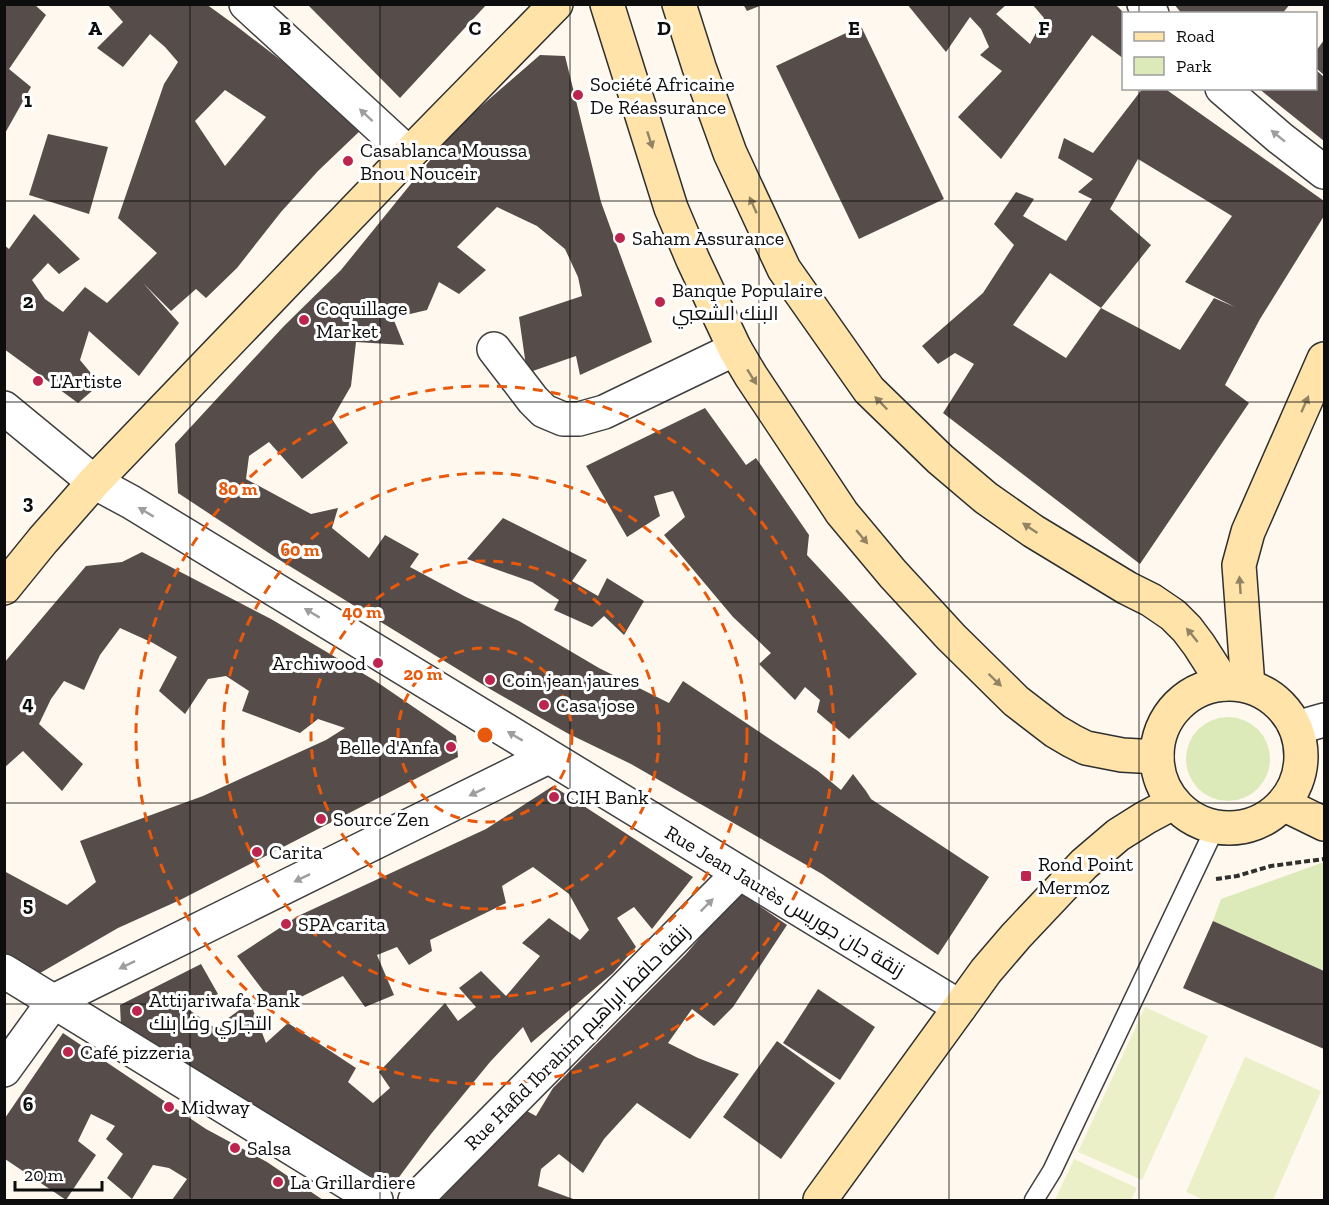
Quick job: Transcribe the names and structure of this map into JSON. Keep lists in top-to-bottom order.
{
  "streets": {
    "street": ["Rue Jean Jaurès زنقة جان جوريس", "Rue Hafid Ibrahim زنقة حافظ ابراهيم"]
  },
  "crossings": [
    ["Rue Jean Jaurès زنقة جان جوريس", "Rue Hafid Ibrahim زنقة حافظ ابراهيم"]
  ],
  "one_way": ["Rue Jean Jaurès زنقة جان جوريس"],
  "places": {
    "other": [
      "Société Africaine De Réassurance",
      "Casablanca Moussa Bnou Nouceir",
      "Saham Assurance",
      "Banque Populaire البنك الشعبي",
      "Coquillage Market",
      "L'Artiste",
      "Archiwood",
      "Coin jean jaures",
      "Casa jose",
      "Belle d'Anfa",
      "CIH Bank",
      "Source Zen",
      "Carita",
      "SPA carita",
      "Attijariwafa Bank التجاري وفا بنك",
      "Café pizzeria",
      "Midway",
      "Salsa",
      "La Grillardiere"
    ],
    "transit": ["Rond Point Mermoz"]
  },
  "legend": ["Road", "Park"],
  "scale_bar": "20 m",
  "grid": {
    "columns": [
      "A",
      "B",
      "C",
      "D",
      "E",
      "F"
    ],
    "rows": [
      "1",
      "2",
      "3",
      "4",
      "5",
      "6"
    ]
  },
  "rings": [
    "80 m",
    "60 m",
    "40 m",
    "20 m"
  ]
}
